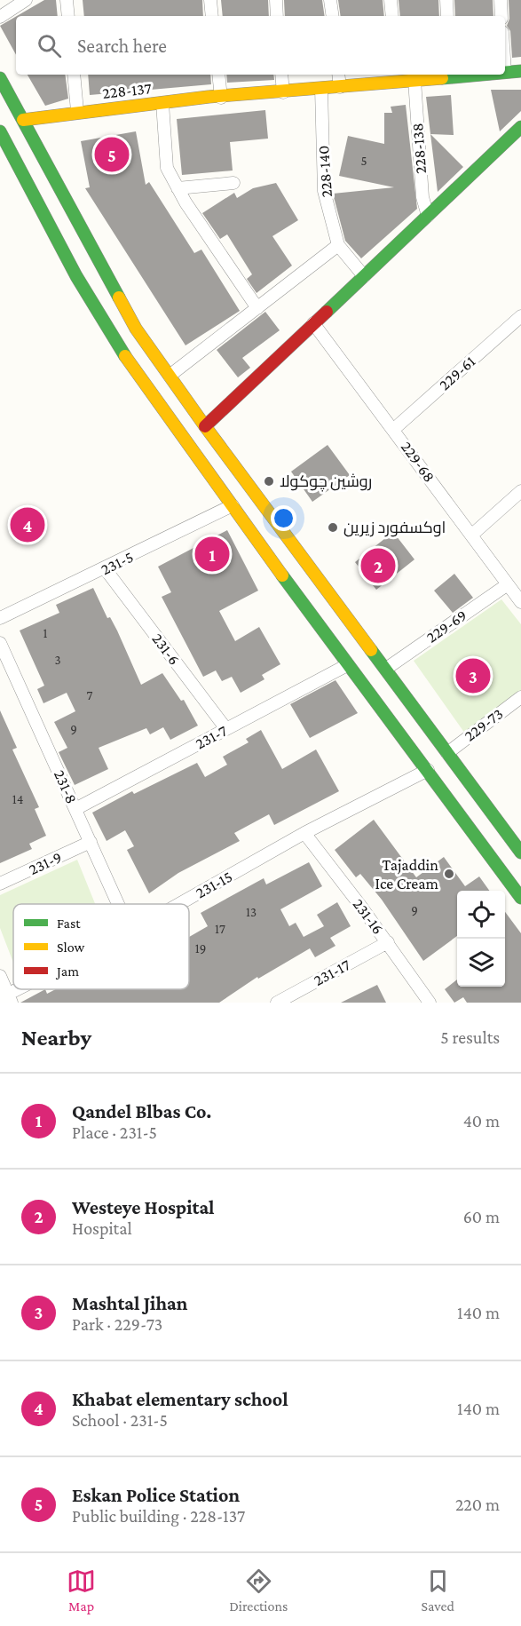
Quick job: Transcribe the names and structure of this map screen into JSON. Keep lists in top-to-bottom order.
{
  "streets": {
    "main road": ["228-137"],
    "street": [
      "228-138",
      "228-140",
      "229-61",
      "229-68",
      "231-5",
      "229-69",
      "231-6",
      "229-73",
      "231-7",
      "231-8",
      "231-9",
      "231-15",
      "231-16",
      "231-17"
    ]
  },
  "crossings": [
    ["228-137", "228-138"],
    ["228-137", "228-140"],
    ["229-61", "229-68"],
    ["229-68", "229-69"],
    ["231-5", "231-6"],
    ["231-6", "231-7"],
    ["231-7", "231-8"],
    ["231-8", "231-9"],
    ["231-15", "231-16"],
    ["231-16", "231-17"]
  ],
  "places": ["روشين چوكولا", "اوكسفورد زيرين", "Tajaddin Ice Cream"],
  "house_numbers": [
    "5",
    "1",
    "3",
    "7",
    "9",
    "14",
    "9",
    "13",
    "17",
    "19"
  ],
  "legend": ["Fast", "Slow", "Jam"],
  "page": {
    "search": "Search here",
    "pins": [
      "5",
      "4",
      "1",
      "2",
      "3"
    ],
    "heading": ["Nearby", "5 results"],
    "list": [
      {
        "mark": "1",
        "name": "Qandel Blbas Co.",
        "note": "Place · 231-5",
        "value": "40 m"
      },
      {
        "mark": "2",
        "name": "Westeye Hospital",
        "note": "Hospital",
        "value": "60 m"
      },
      {
        "mark": "3",
        "name": "Mashtal Jihan",
        "note": "Park · 229-73",
        "value": "140 m"
      },
      {
        "mark": "4",
        "name": "Khabat elementary school",
        "note": "School · 231-5",
        "value": "140 m"
      },
      {
        "mark": "5",
        "name": "Eskan Police Station",
        "note": "Public building · 228-137",
        "value": "220 m"
      }
    ],
    "nav": ["Map", "Directions", "Saved"]
  }
}
